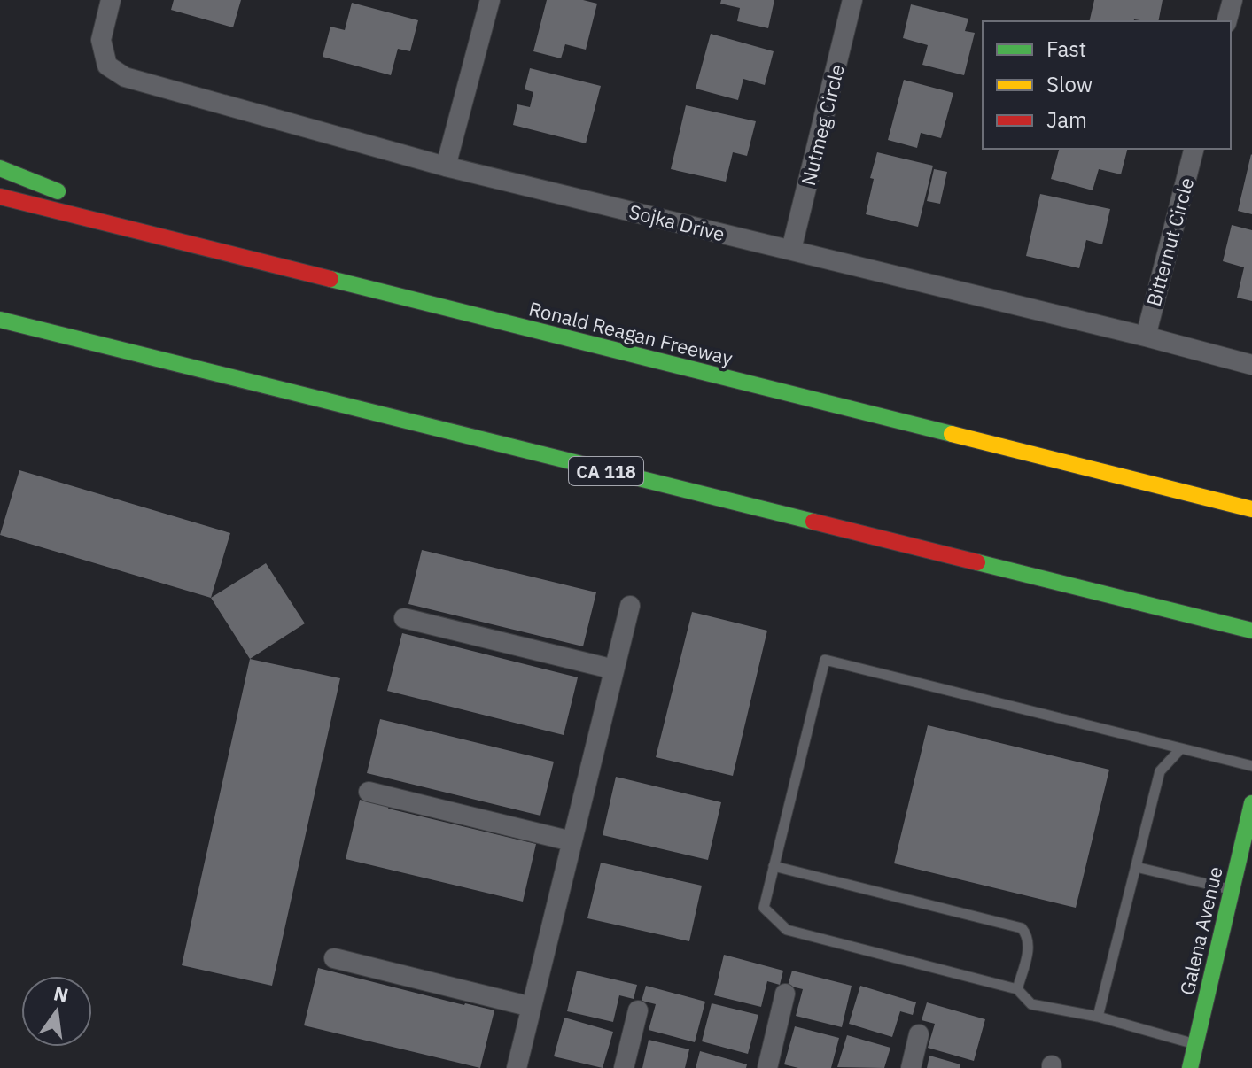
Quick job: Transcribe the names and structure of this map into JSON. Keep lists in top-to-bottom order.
{
  "streets": {
    "main road": ["Ronald Reagan Freeway", "CA 118", "Galena Avenue"],
    "street": ["Nutmeg Circle", "Sojka Drive", "Bitternut Circle"]
  },
  "crossings": [
    ["Nutmeg Circle", "Sojka Drive"],
    ["Sojka Drive", "Bitternut Circle"]
  ],
  "legend": ["Fast", "Slow", "Jam"],
  "north": "top"
}
